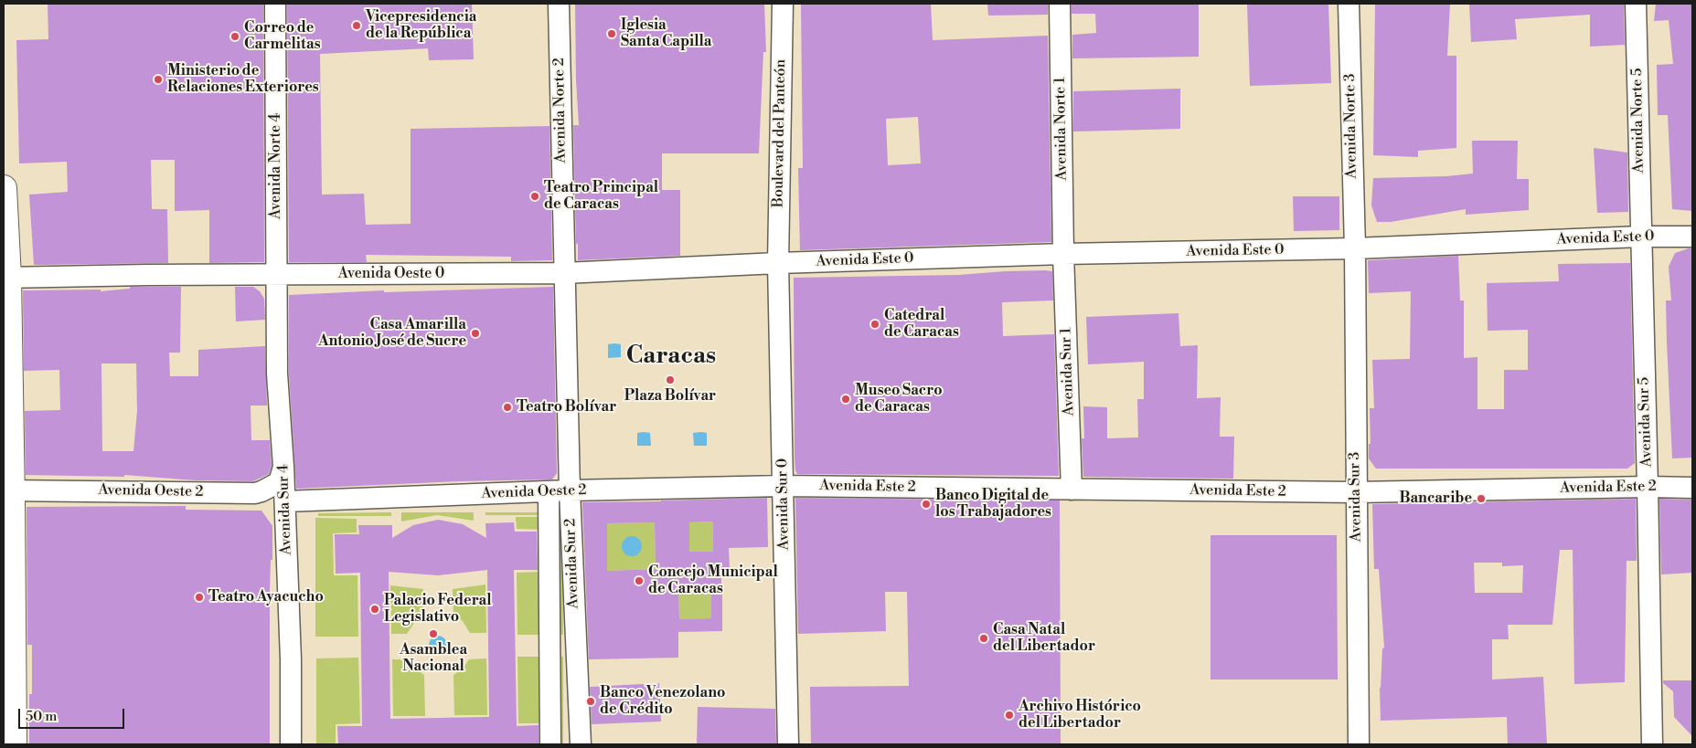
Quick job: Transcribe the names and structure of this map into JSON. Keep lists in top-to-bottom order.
{
  "streets": {
    "street": [
      "Avenida Norte 2",
      "Avenida Norte 5",
      "Avenida Norte 3",
      "Avenida Norte 1",
      "Boulevard del Panteón",
      "Avenida Norte 4",
      "Avenida Este 0",
      "Avenida Oeste 0",
      "Avenida Sur 1",
      "Avenida Sur 5",
      "Avenida Este 2",
      "Avenida Oeste 2",
      "Avenida Sur 3",
      "Avenida Sur 0",
      "Avenida Sur 4",
      "Avenida Sur 2"
    ]
  },
  "crossings": [
    ["Avenida Norte 2", "Avenida Oeste 0"],
    ["Avenida Norte 2", "Avenida Sur 2"],
    ["Avenida Norte 5", "Avenida Este 0"],
    ["Avenida Norte 5", "Avenida Sur 5"],
    ["Avenida Norte 3", "Avenida Este 0"],
    ["Avenida Norte 3", "Avenida Sur 3"],
    ["Avenida Norte 1", "Avenida Este 0"],
    ["Avenida Norte 1", "Avenida Sur 1"],
    ["Boulevard del Panteón", "Avenida Este 0"],
    ["Boulevard del Panteón", "Avenida Oeste 0"],
    ["Boulevard del Panteón", "Avenida Sur 0"],
    ["Avenida Norte 4", "Avenida Oeste 0"],
    ["Avenida Norte 4", "Avenida Sur 4"],
    ["Avenida Este 0", "Avenida Oeste 0"],
    ["Avenida Este 0", "Avenida Sur 1"],
    ["Avenida Este 0", "Avenida Sur 5"],
    ["Avenida Este 0", "Avenida Sur 3"],
    ["Avenida Este 0", "Avenida Sur 0"],
    ["Avenida Oeste 0", "Avenida Sur 0"],
    ["Avenida Oeste 0", "Avenida Sur 4"],
    ["Avenida Oeste 0", "Avenida Sur 2"],
    ["Avenida Sur 1", "Avenida Este 2"],
    ["Avenida Sur 5", "Avenida Este 2"],
    ["Avenida Este 2", "Avenida Oeste 2"],
    ["Avenida Este 2", "Avenida Sur 3"],
    ["Avenida Este 2", "Avenida Sur 0"],
    ["Avenida Oeste 2", "Avenida Sur 0"],
    ["Avenida Oeste 2", "Avenida Sur 4"],
    ["Avenida Oeste 2", "Avenida Sur 2"]
  ],
  "districts": ["Caracas"],
  "places": [
    "Vicepresidencia de la República",
    "Iglesia Santa Capilla",
    "Correo de Carmelitas",
    "Ministerio de Relaciones Exteriores",
    "Teatro Principal de Caracas",
    "Catedral de Caracas",
    "Casa Amarilla Antonio José de Sucre",
    "Plaza Bolívar",
    "Museo Sacro de Caracas",
    "Teatro Bolívar",
    "Bancaribe",
    "Banco Digital de los Trabajadores",
    "Concejo Municipal de Caracas",
    "Teatro Ayacucho",
    "Palacio Federal Legislativo",
    "Asamblea Nacional",
    "Casa Natal del Libertador",
    "Banco Venezolano de Crédito",
    "Archivo Histórico del Libertador"
  ],
  "scale_bar": "50 m"
}
